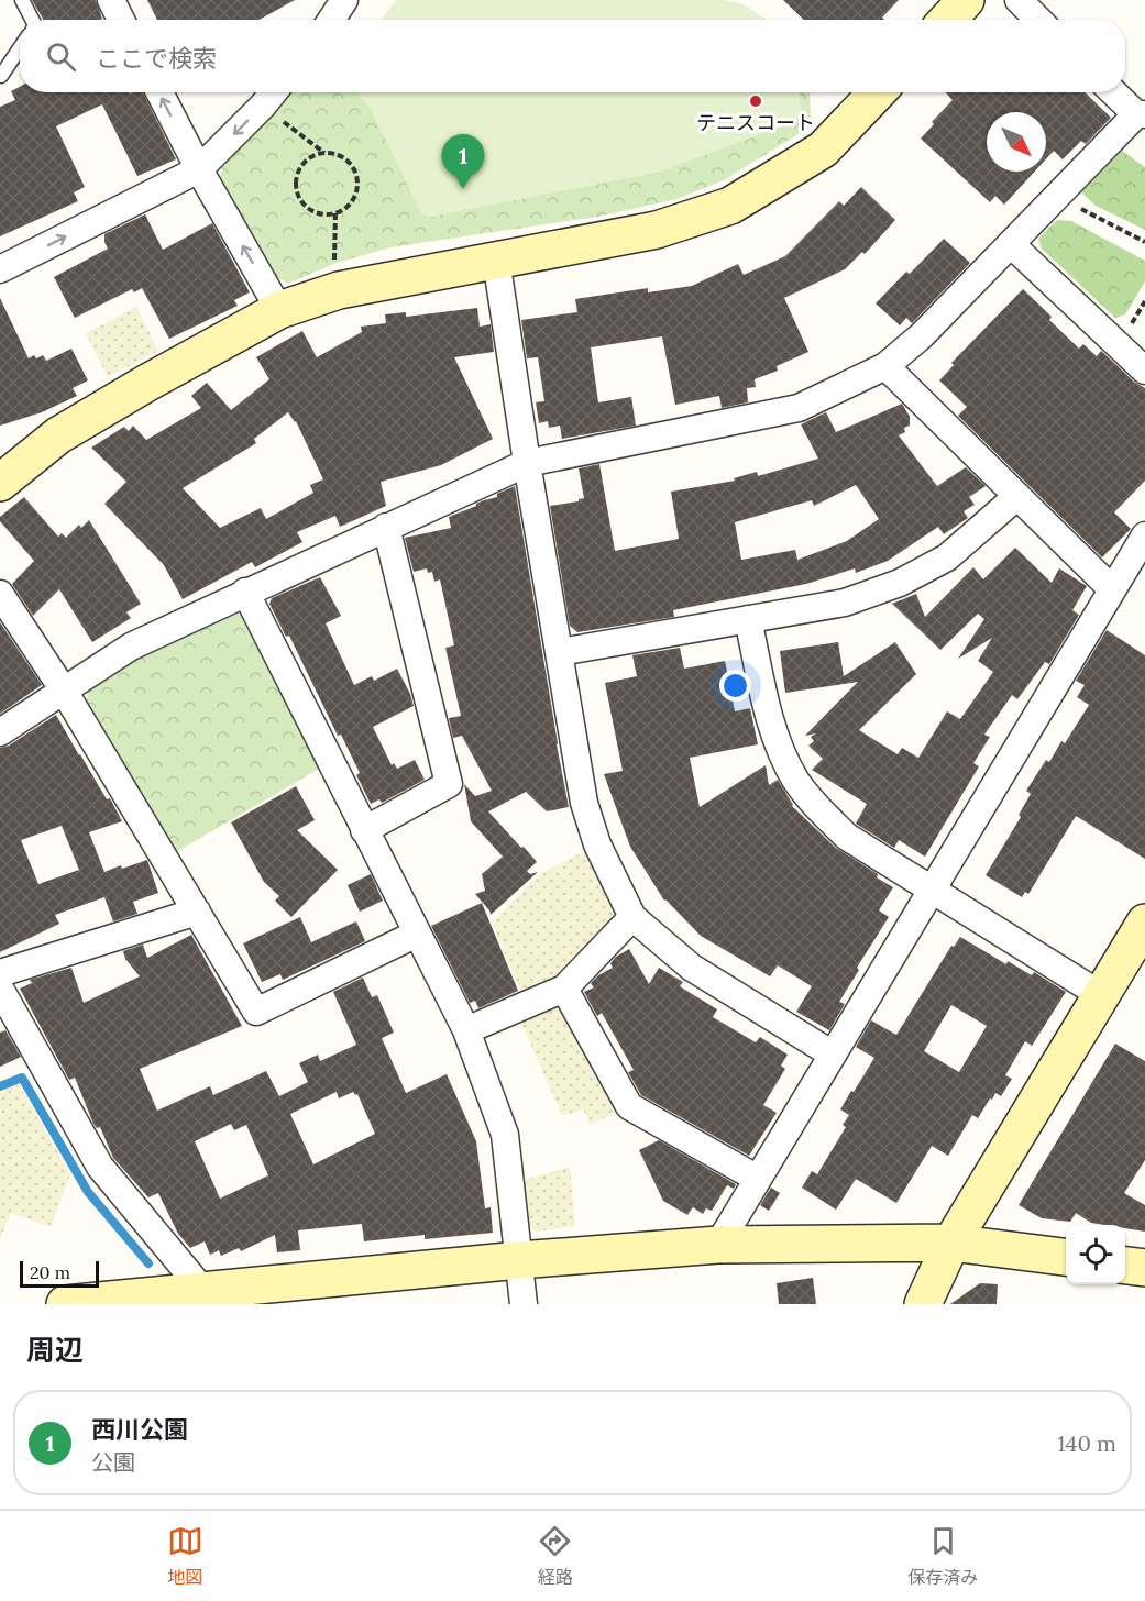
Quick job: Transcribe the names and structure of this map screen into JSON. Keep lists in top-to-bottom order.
{
  "places": ["テニスコート"],
  "scale_bar": "20 m",
  "north": "bottom right",
  "page": {
    "search": "ここで検索",
    "pins": "1",
    "scale": "20 m",
    "heading": "周辺",
    "list": [
      {
        "mark": "1",
        "name": "西川公園",
        "note": "公園",
        "value": "140 m"
      }
    ],
    "nav": ["地図", "経路", "保存済み"]
  }
}
